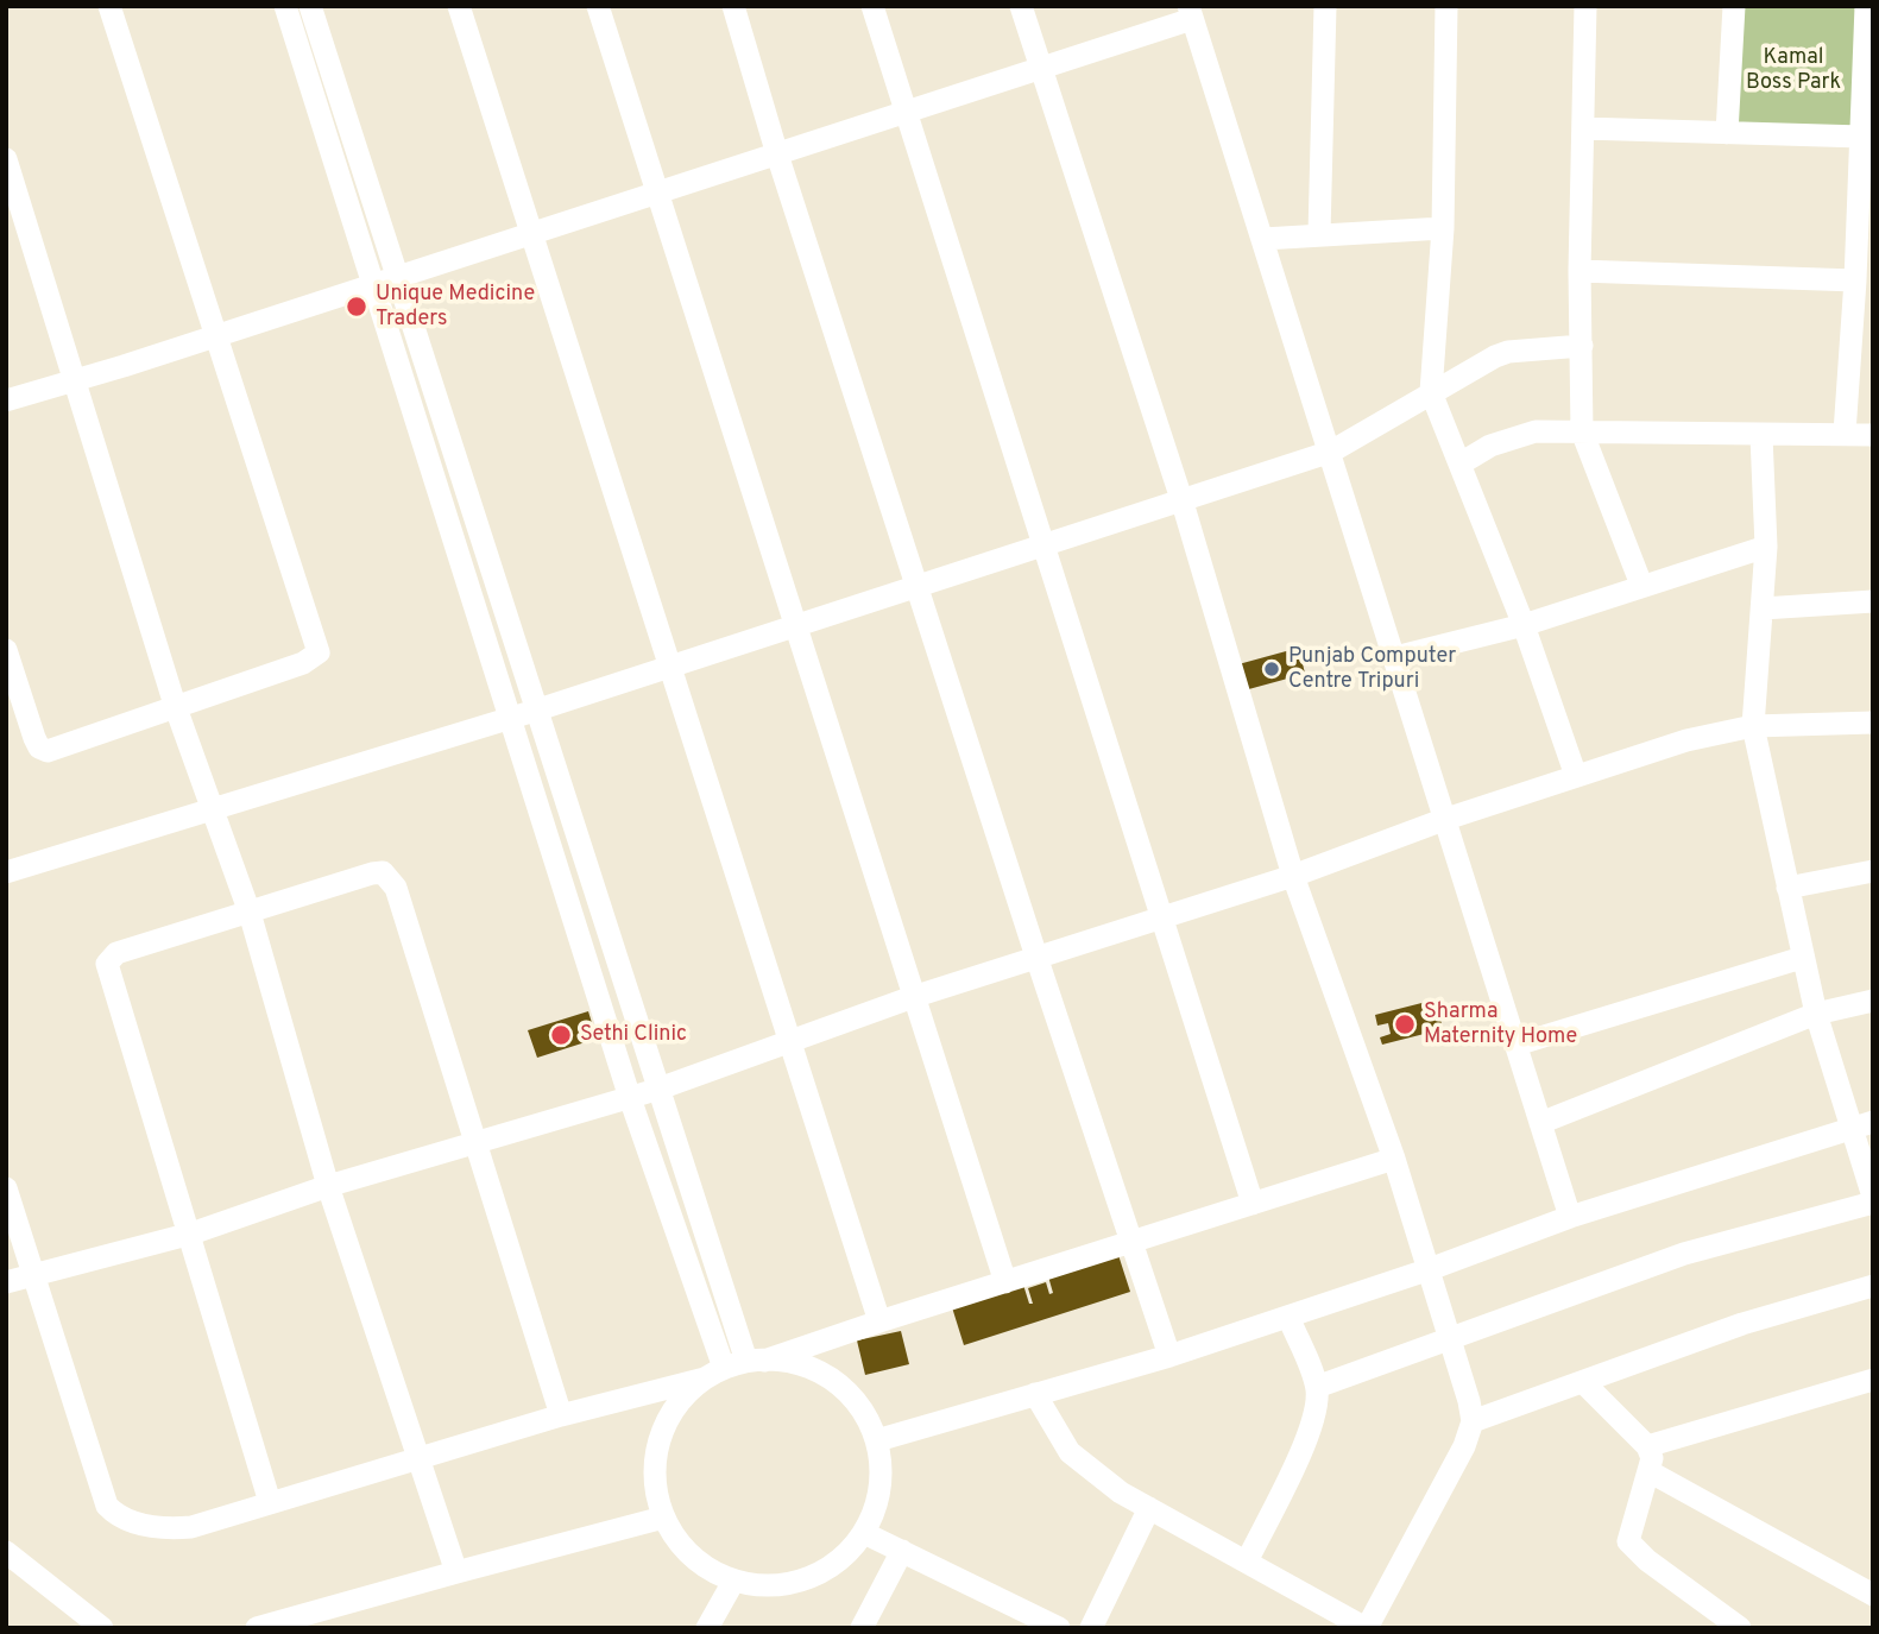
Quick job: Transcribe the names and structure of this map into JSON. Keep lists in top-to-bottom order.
{
  "parks": ["Kamal Boss Park"],
  "places": [
    "Unique Medicine Traders",
    "Punjab Computer Centre Tripuri",
    "Sharma Maternity Home",
    "Sethi Clinic"
  ]
}
